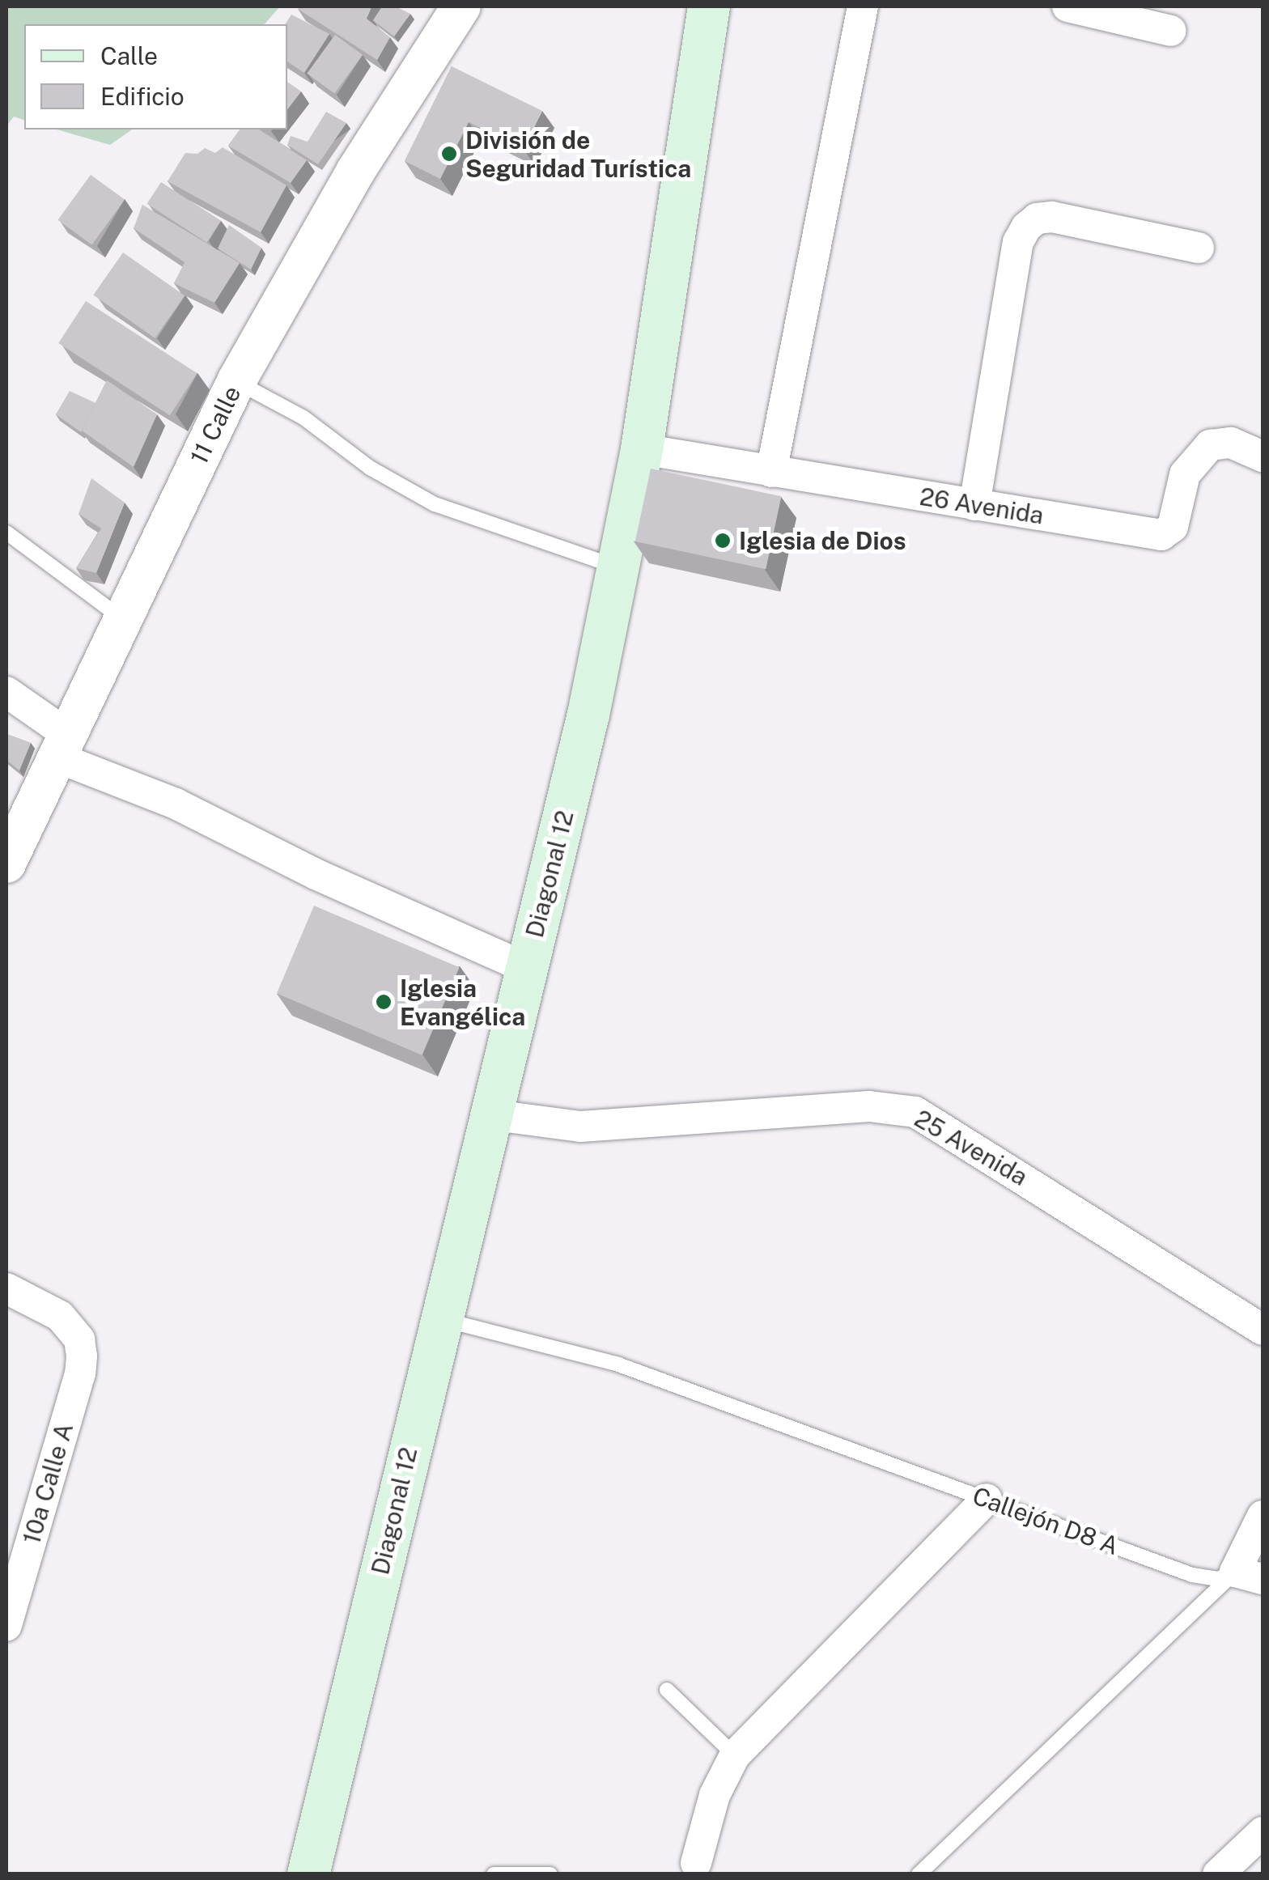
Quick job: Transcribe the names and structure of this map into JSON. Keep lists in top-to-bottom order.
{
  "streets": {
    "main road": ["Diagonal 12"],
    "street": [
      "11 Calle",
      "26 Avenida",
      "25 Avenida",
      "10a Calle A"
    ],
    "lane": ["Callejón D8 A"]
  },
  "crossings": [
    ["26 Avenida", "Diagonal 12"],
    ["Diagonal 12", "25 Avenida"],
    ["Diagonal 12", "Callejón D8 A"]
  ],
  "places": ["División de Seguridad Turística", "Iglesia de Dios", "Iglesia Evangélica"],
  "legend": ["Calle", "Edificio"]
}
